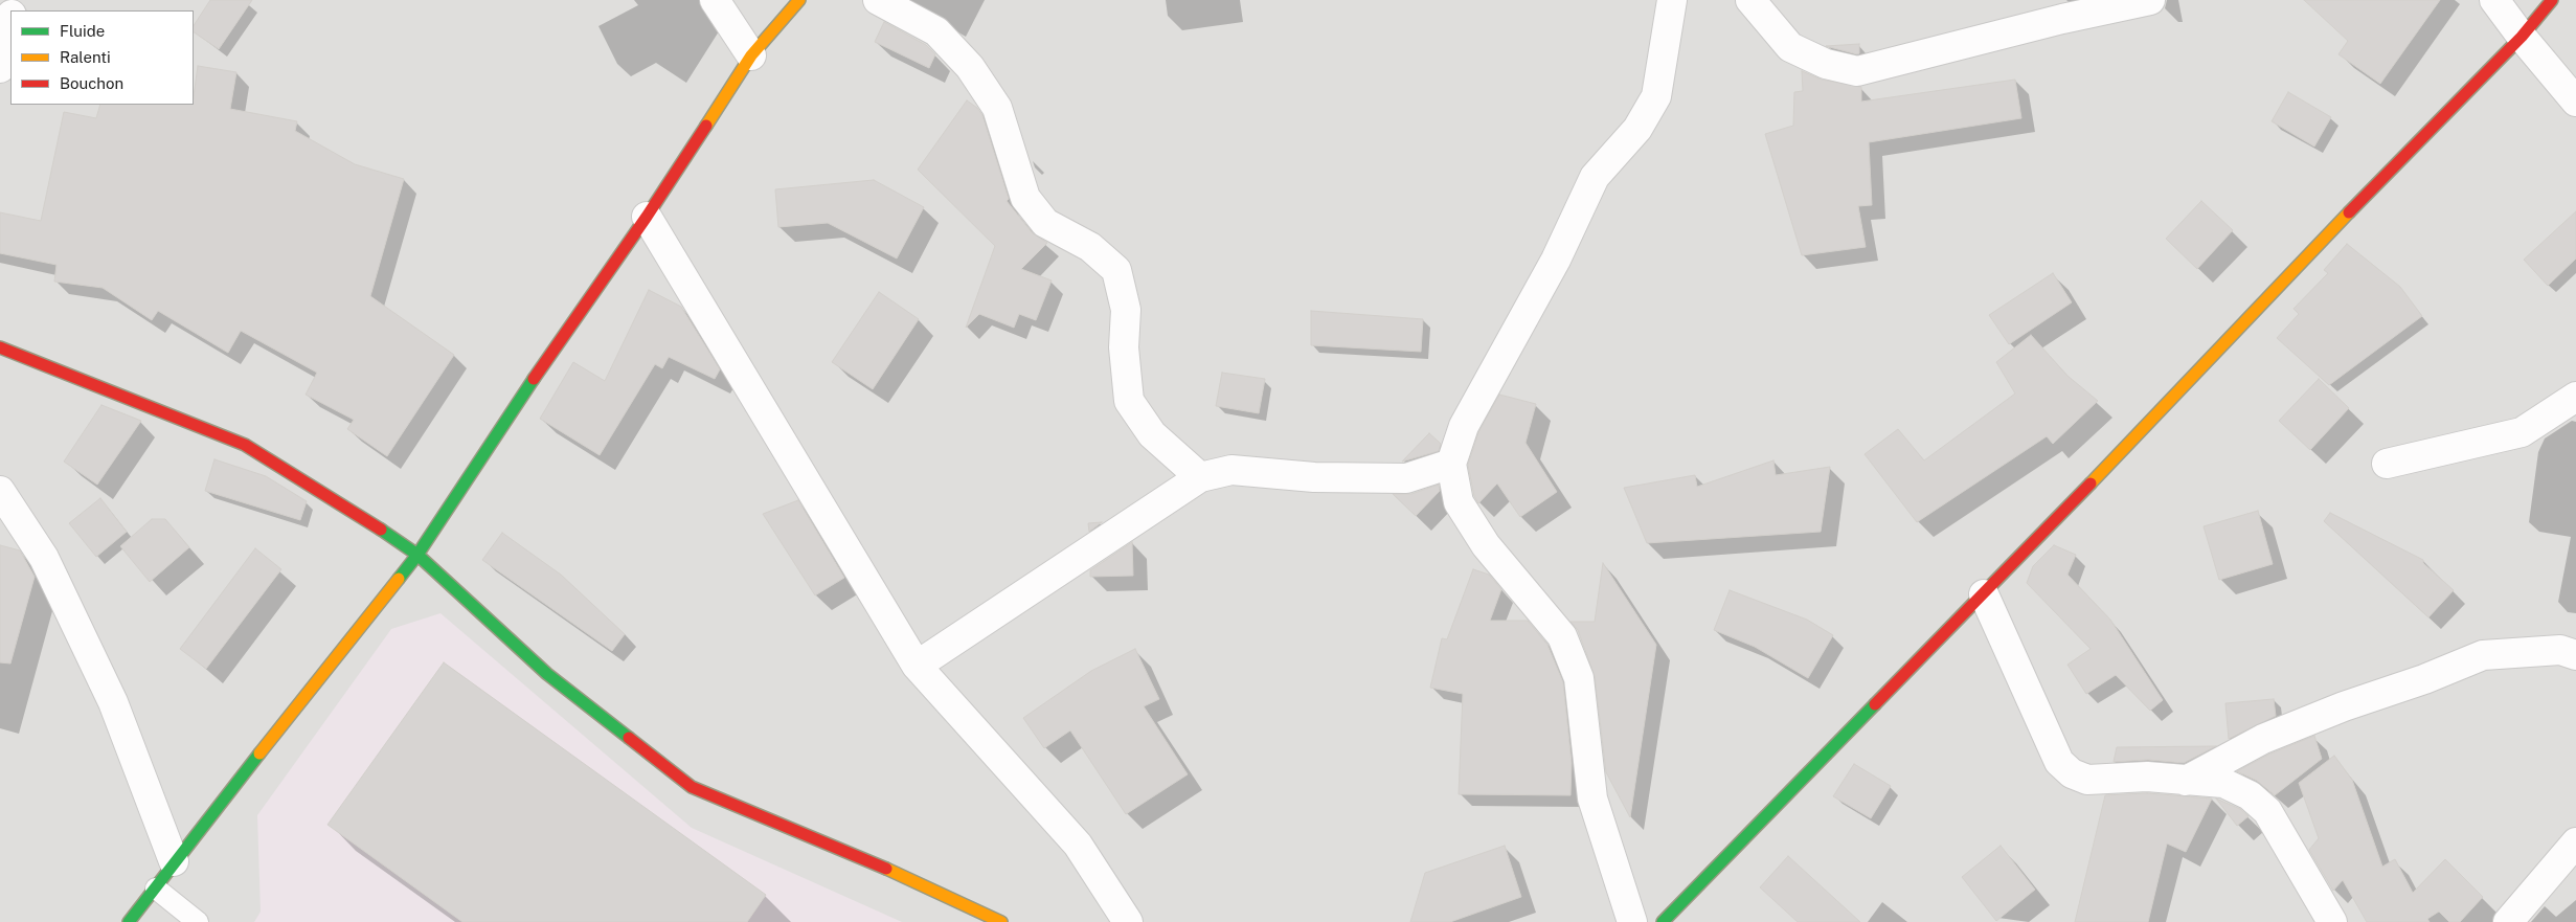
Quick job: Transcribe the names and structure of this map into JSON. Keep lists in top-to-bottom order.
{
  "legend": ["Fluide", "Ralenti", "Bouchon"]
}
